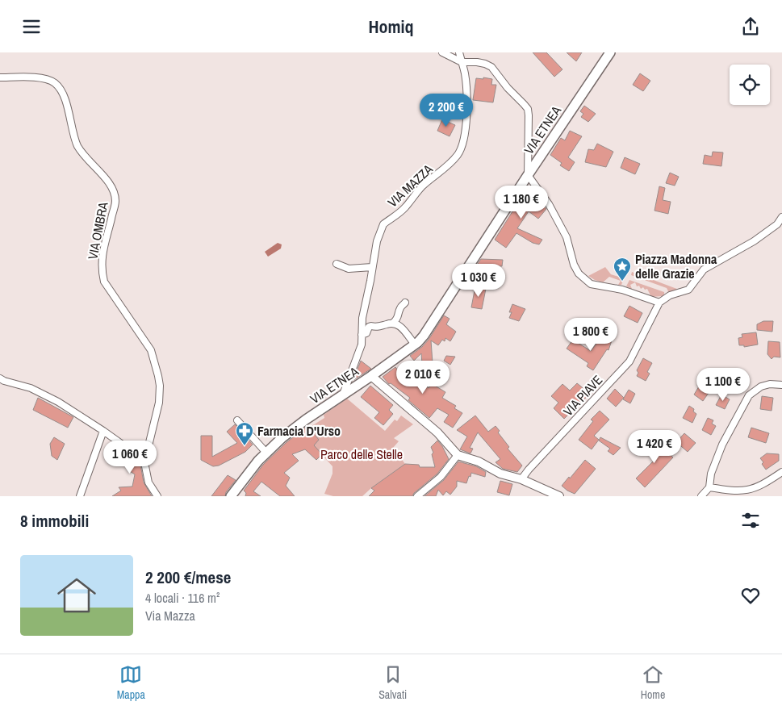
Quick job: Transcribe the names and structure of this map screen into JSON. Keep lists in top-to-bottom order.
{
  "streets": {
    "main road": ["VIA ETNEA"],
    "street": ["VIA MAZZA", "VIA OMBRA", "VIA PIAVE"]
  },
  "crossings": [
    ["VIA ETNEA", "VIA MAZZA"]
  ],
  "parks": ["Parco delle Stelle"],
  "places": {
    "place": ["Piazza Madonna delle Grazie"],
    "pharmacy": ["Farmacia D'Urso"]
  },
  "page": {
    "header": "Homiq",
    "price": [
      "2 200 €",
      "1 180 €",
      "1 030 €",
      "1 800 €",
      "2 010 €",
      "1 100 €",
      "1 420 €",
      "1 060 €"
    ],
    "heading": "8 immobili",
    "list": [
      {
        "name": "2 200 €/mese",
        "note": "4 locali · 116 m² · Via Mazza"
      }
    ],
    "tabs": ["Mappa", "Salvati", "Home"]
  }
}
